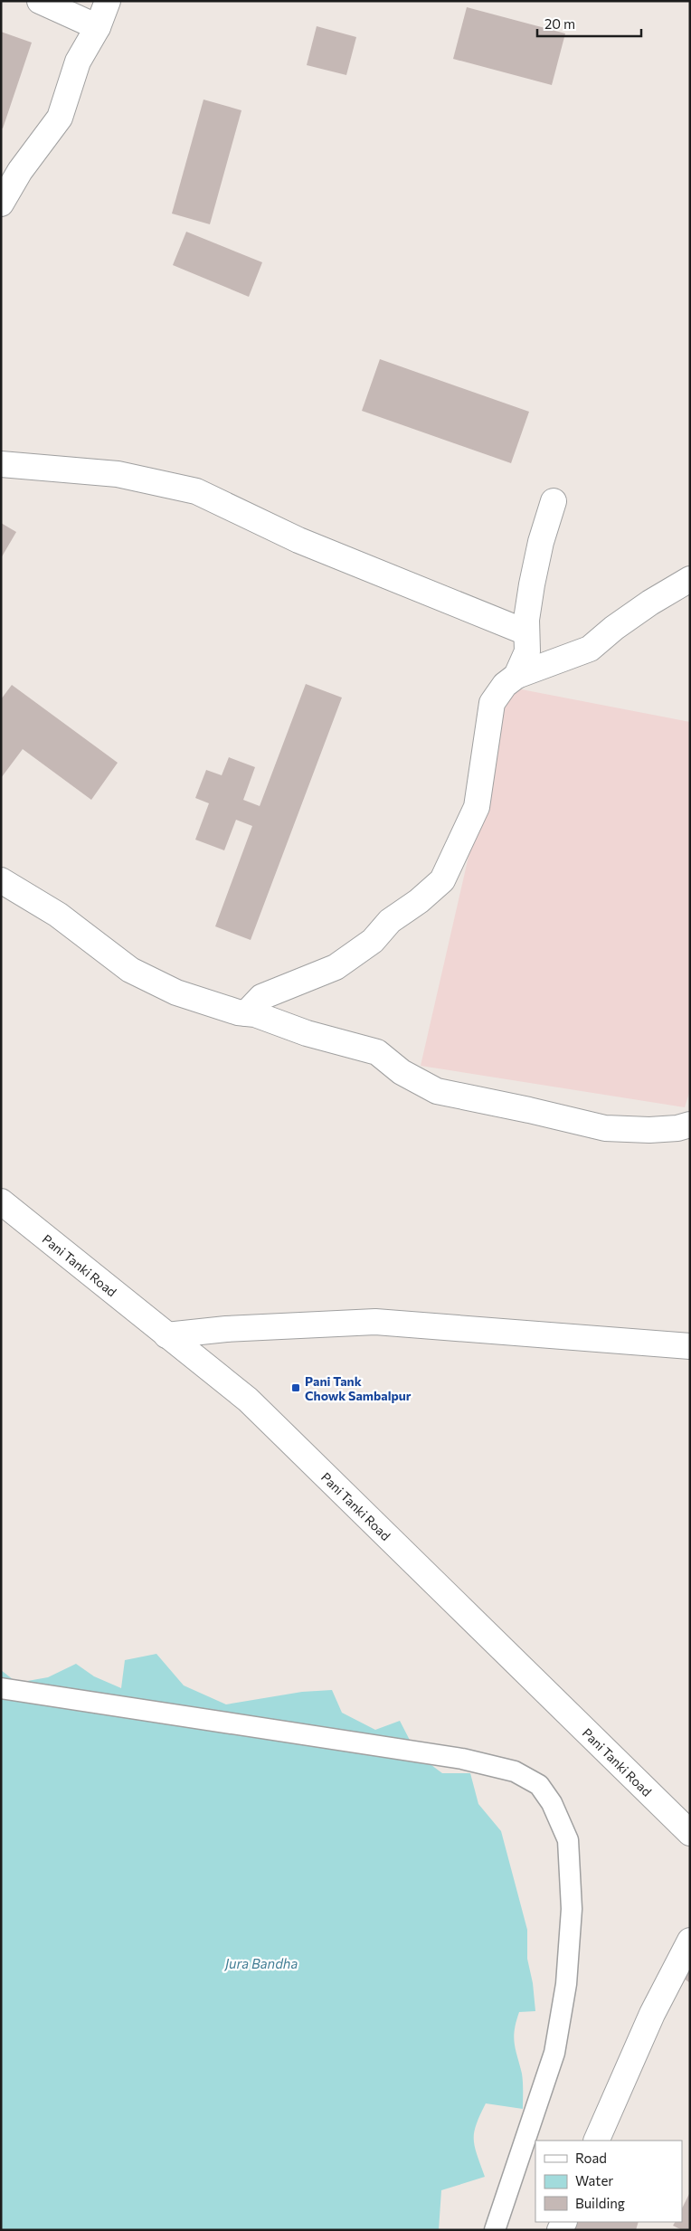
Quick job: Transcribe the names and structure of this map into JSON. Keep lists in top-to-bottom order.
{
  "streets": {
    "street": ["Pani Tanki Road"]
  },
  "water": ["Jura Bandha"],
  "places": {
    "transit": ["Pani Tank Chowk Sambalpur"]
  },
  "legend": ["Road", "Water", "Building"],
  "scale_bar": "20 m"
}
